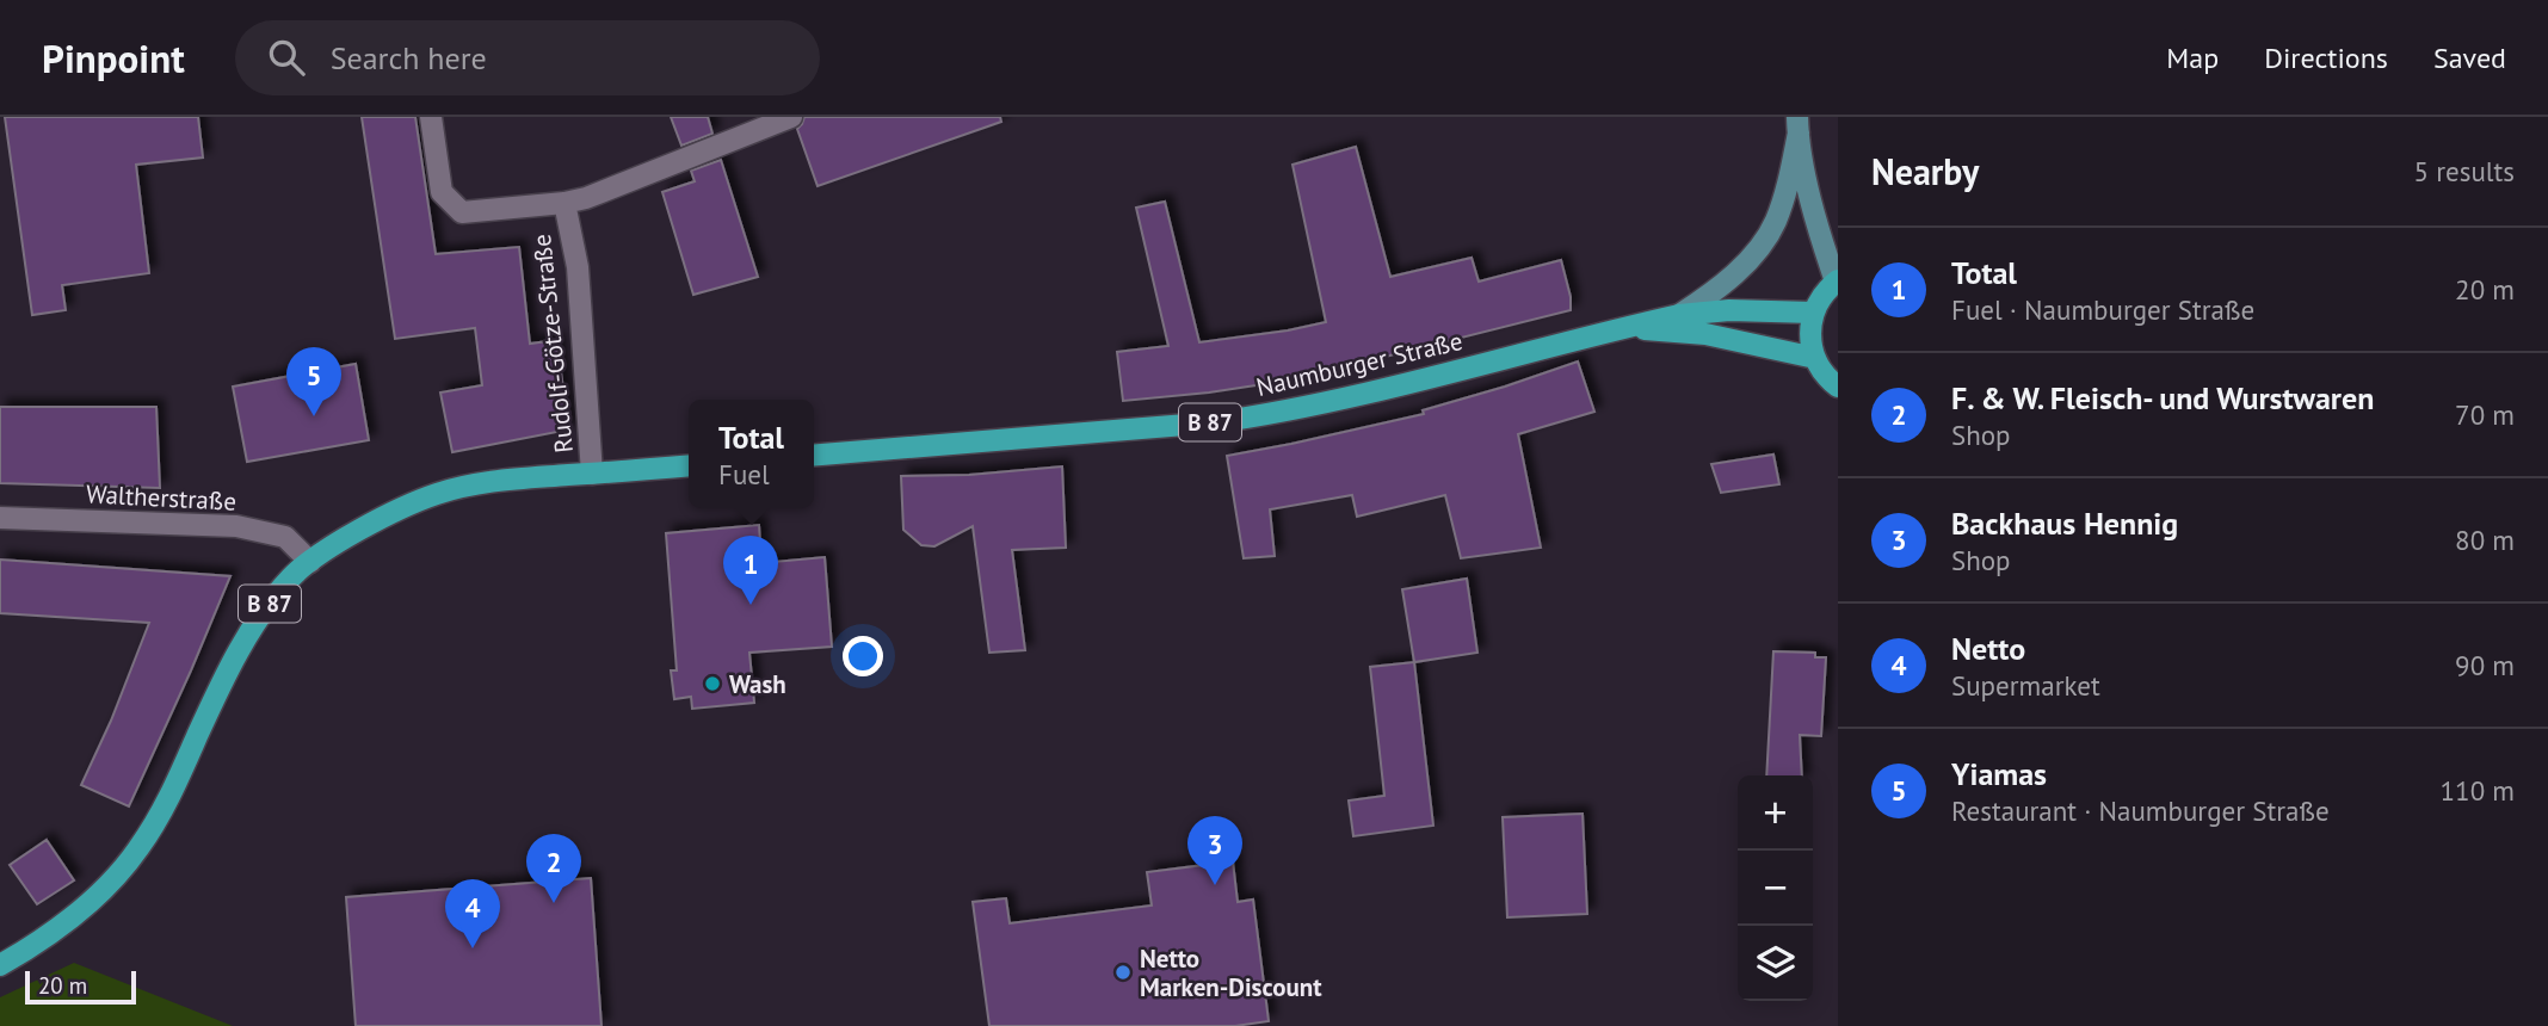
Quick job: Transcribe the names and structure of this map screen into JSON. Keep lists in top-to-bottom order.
{
  "streets": {
    "main road": ["Naumburger Straße", "B 87"],
    "street": ["Rudolf-Götze-Straße", "Waltherstraße"]
  },
  "crossings": [
    ["Rudolf-Götze-Straße", "B 87"],
    ["Naumburger Straße", "B 87"],
    ["B 87", "Waltherstraße"]
  ],
  "places": ["Wash", "Netto Marken-Discount"],
  "scale_bar": "20 m",
  "page": {
    "header": "Pinpoint",
    "search": "Search here",
    "nav": ["Map", "Directions", "Saved"],
    "heading": ["Nearby", "5 results"],
    "list": [
      {
        "mark": "1",
        "name": "Total",
        "note": "Fuel · Naumburger Straße",
        "value": "20 m"
      },
      {
        "mark": "2",
        "name": "F. & W. Fleisch- und Wurstwaren",
        "note": "Shop",
        "value": "70 m"
      },
      {
        "mark": "3",
        "name": "Backhaus Hennig",
        "note": "Shop",
        "value": "80 m"
      },
      {
        "mark": "4",
        "name": "Netto",
        "note": "Supermarket",
        "value": "90 m"
      },
      {
        "mark": "5",
        "name": "Yiamas",
        "note": "Restaurant · Naumburger Straße",
        "value": "110 m"
      }
    ],
    "pins": [
      "5",
      "1",
      "3",
      "2",
      "4"
    ],
    "popup": ["Total", "Fuel"],
    "map_buttons": ["+", "−"],
    "scale": "20 m"
  }
}
